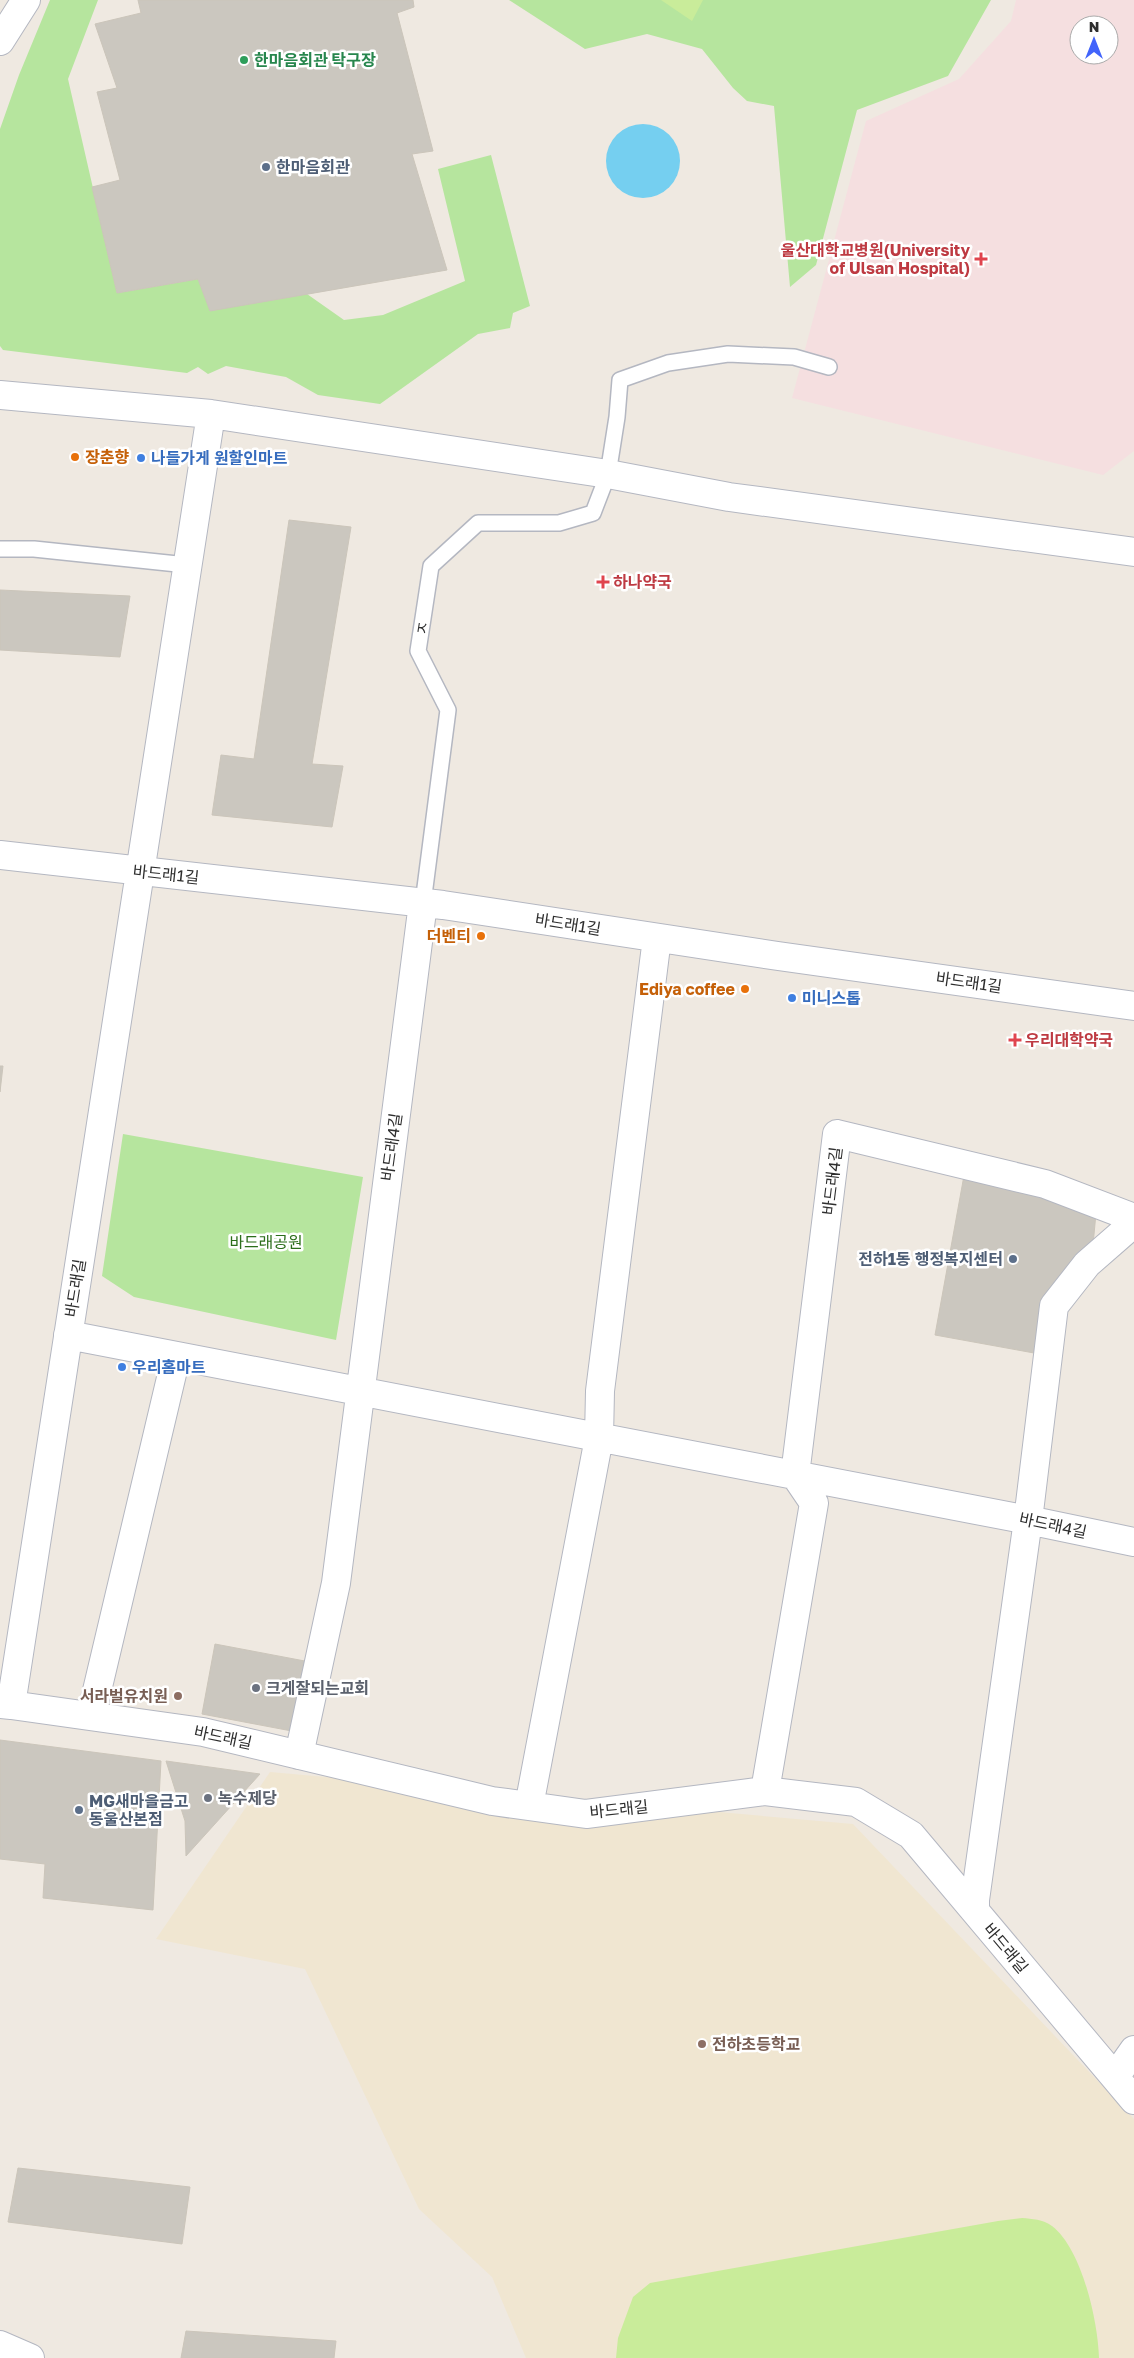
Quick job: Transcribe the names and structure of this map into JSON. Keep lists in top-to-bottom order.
{
  "streets": {
    "street": ["바드래1길", "바드래4길", "바드래길"],
    "lane": ["ㅈ"]
  },
  "crossings": [
    ["ㅈ", "바드래1길"],
    ["ㅈ", "바드래4길"],
    ["바드래1길", "바드래4길"],
    ["바드래1길", "바드래길"],
    ["바드래4길", "바드래길"]
  ],
  "parks": ["바드래공원"],
  "places": {
    "other": [
      "한마음회관 탁구장",
      "한마음회관",
      "장춘향",
      "나들가게 원할인마트",
      "더벤티",
      "Ediya coffee",
      "미니스톱",
      "전하1동 행정복지센터",
      "우리홈마트",
      "크게잘되는교회",
      "서라벌유치원",
      "녹수제당",
      "MG새마을금고 동울산본점",
      "전하초등학교"
    ],
    "health": ["울산대학교병원(University of Ulsan Hospital)", "하나약국", "우리대학약국"]
  },
  "north": "top"
}
